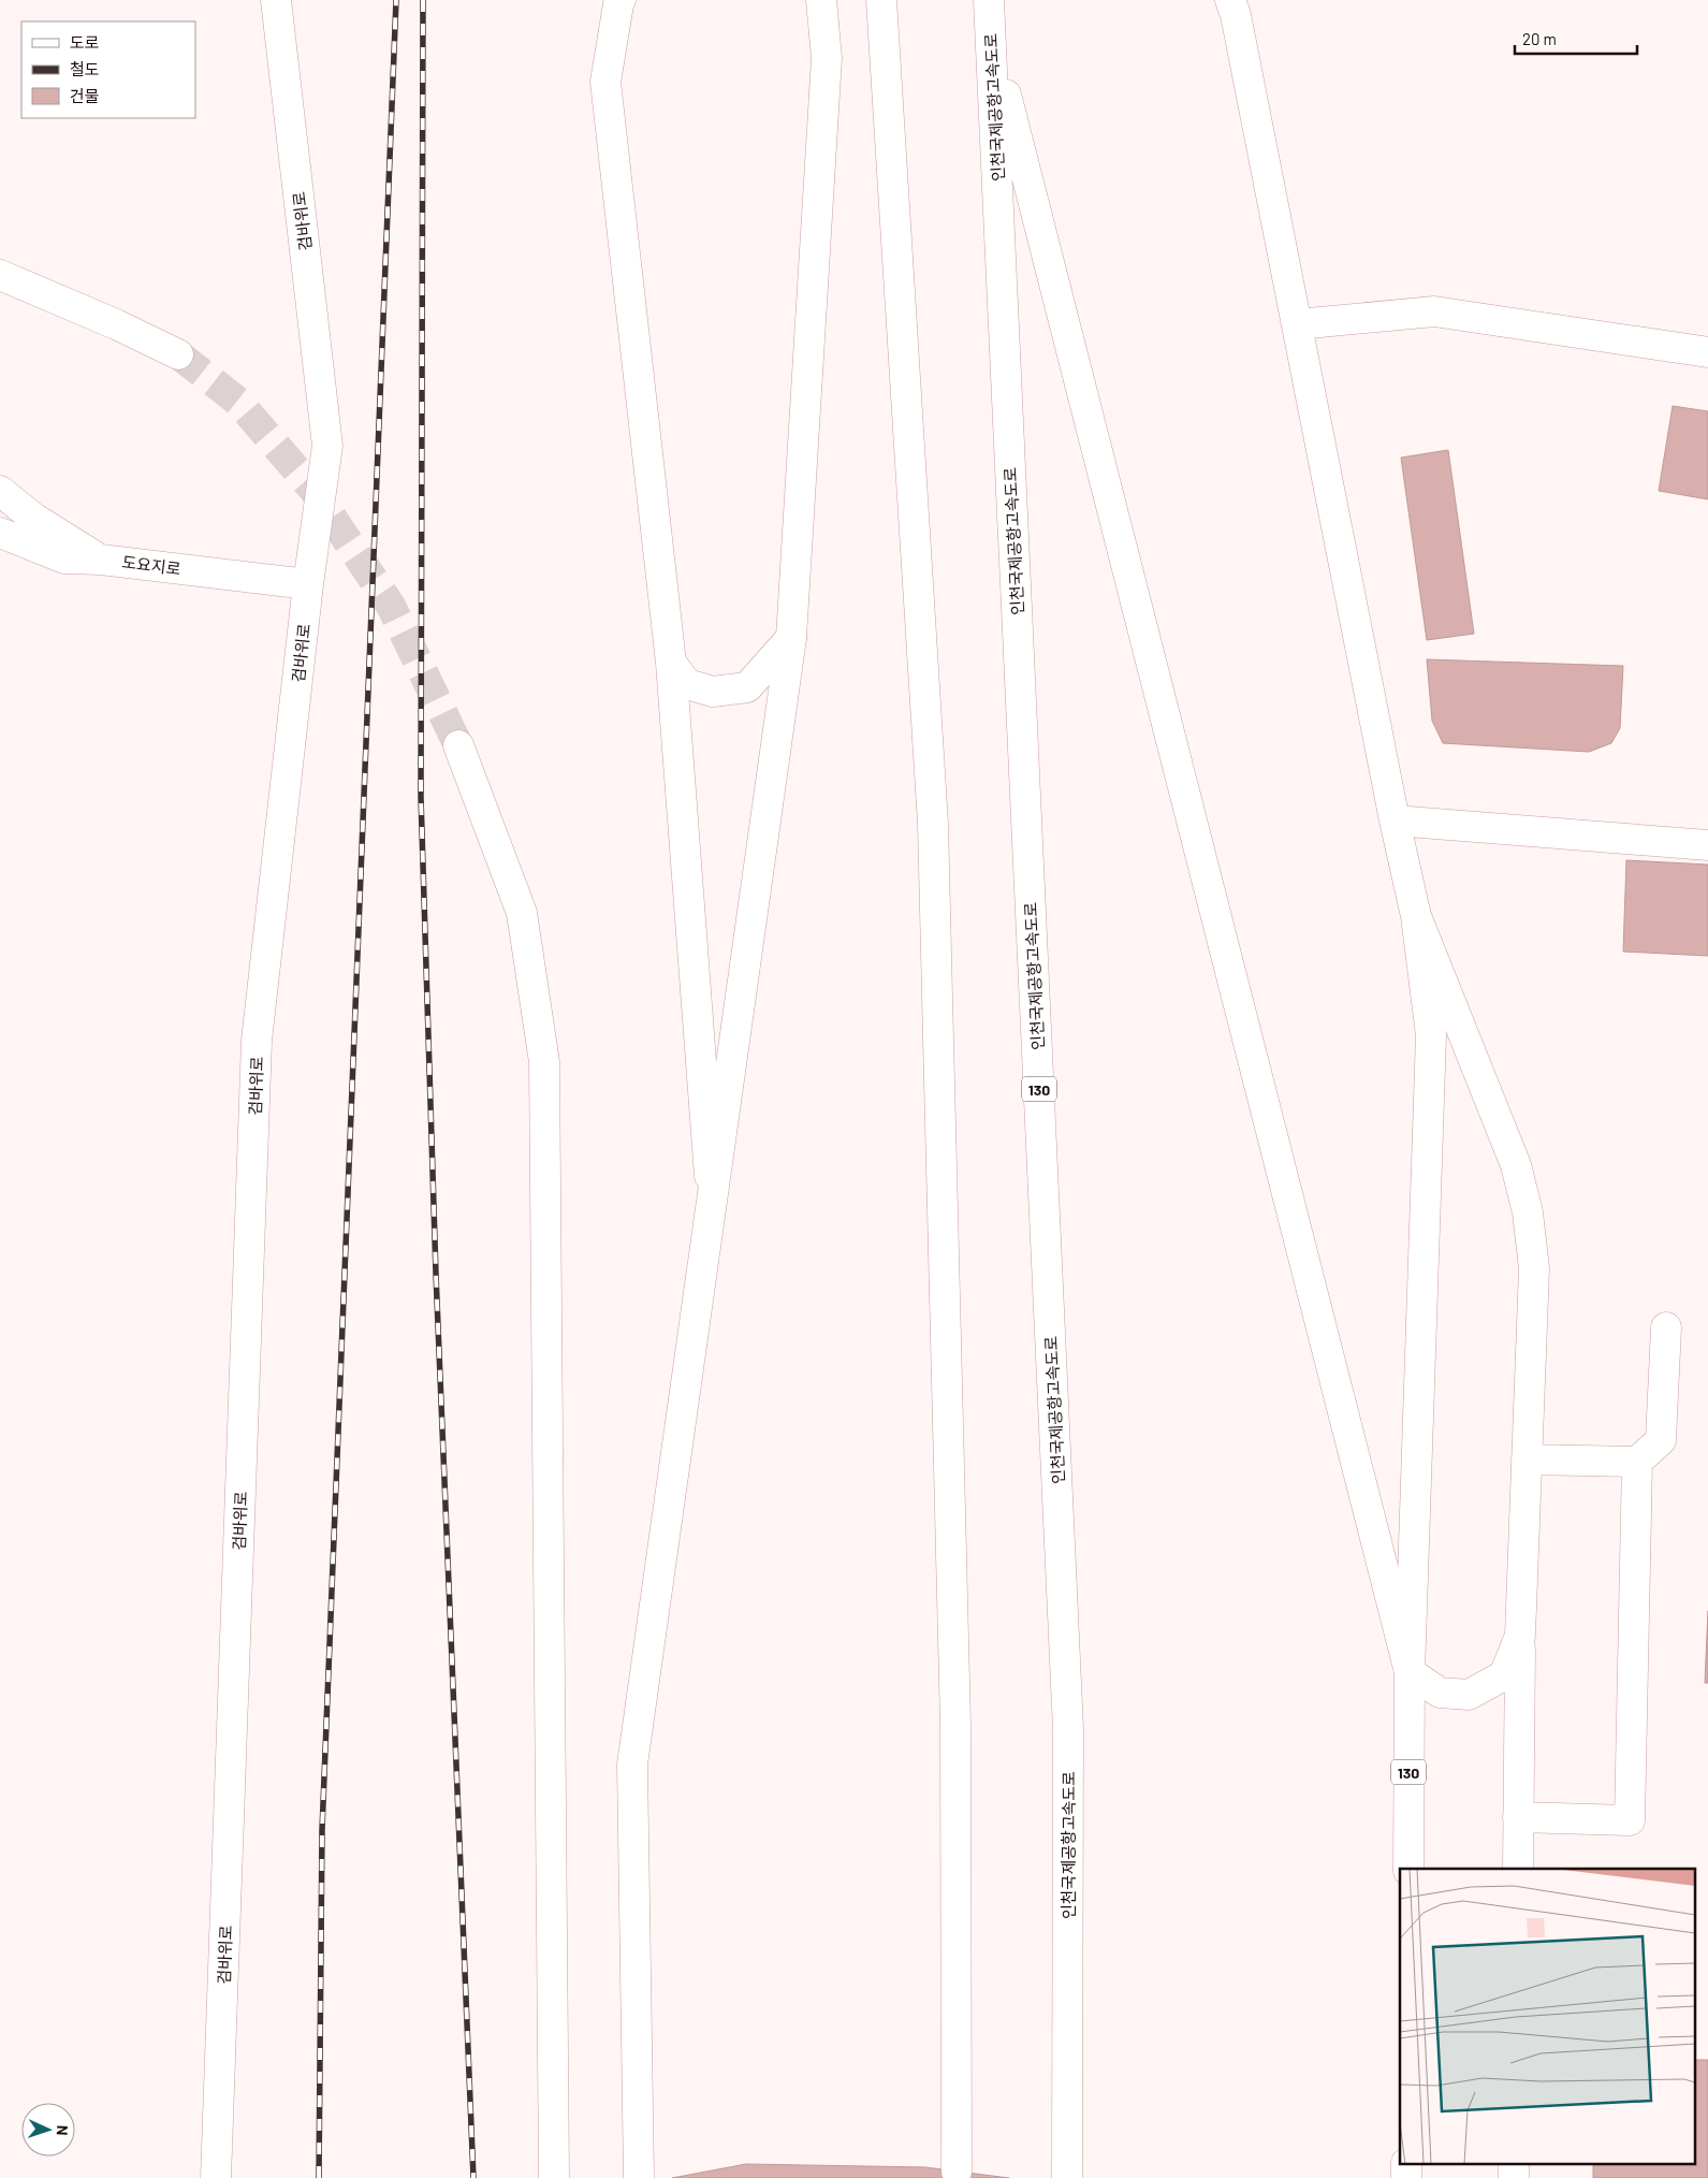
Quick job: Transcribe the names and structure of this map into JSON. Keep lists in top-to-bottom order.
{
  "streets": {
    "main road": [
      "인천국제공항고속도로",
      "검바위로",
      "도요지로",
      "130"
    ]
  },
  "crossings": [
    ["인천국제공항고속도로", "130"],
    ["검바위로", "도요지로"]
  ],
  "legend": ["도로", "철도", "건물"],
  "scale_bar": "20 m",
  "north": "right"
}
